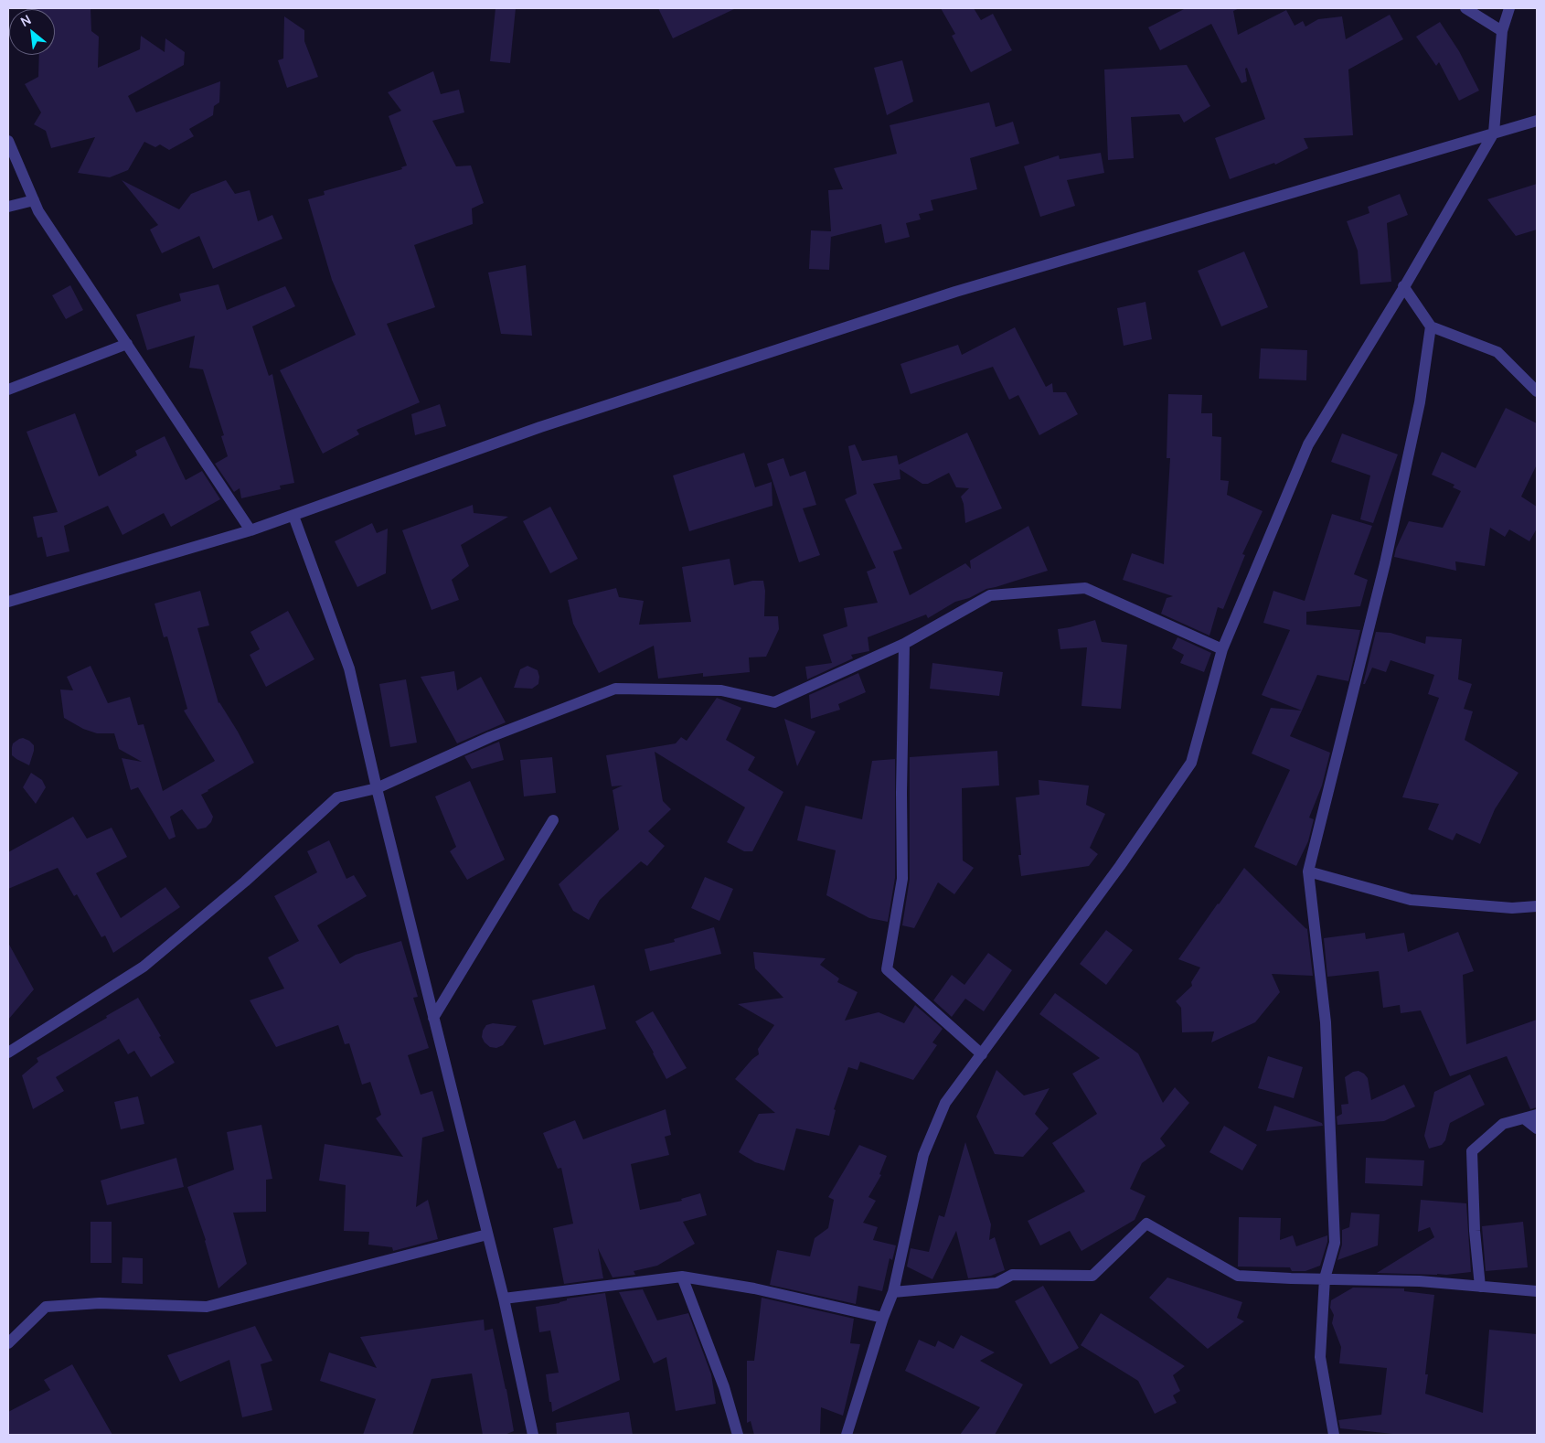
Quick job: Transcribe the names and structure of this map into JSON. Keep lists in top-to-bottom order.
{
  "north": "top left"
}
